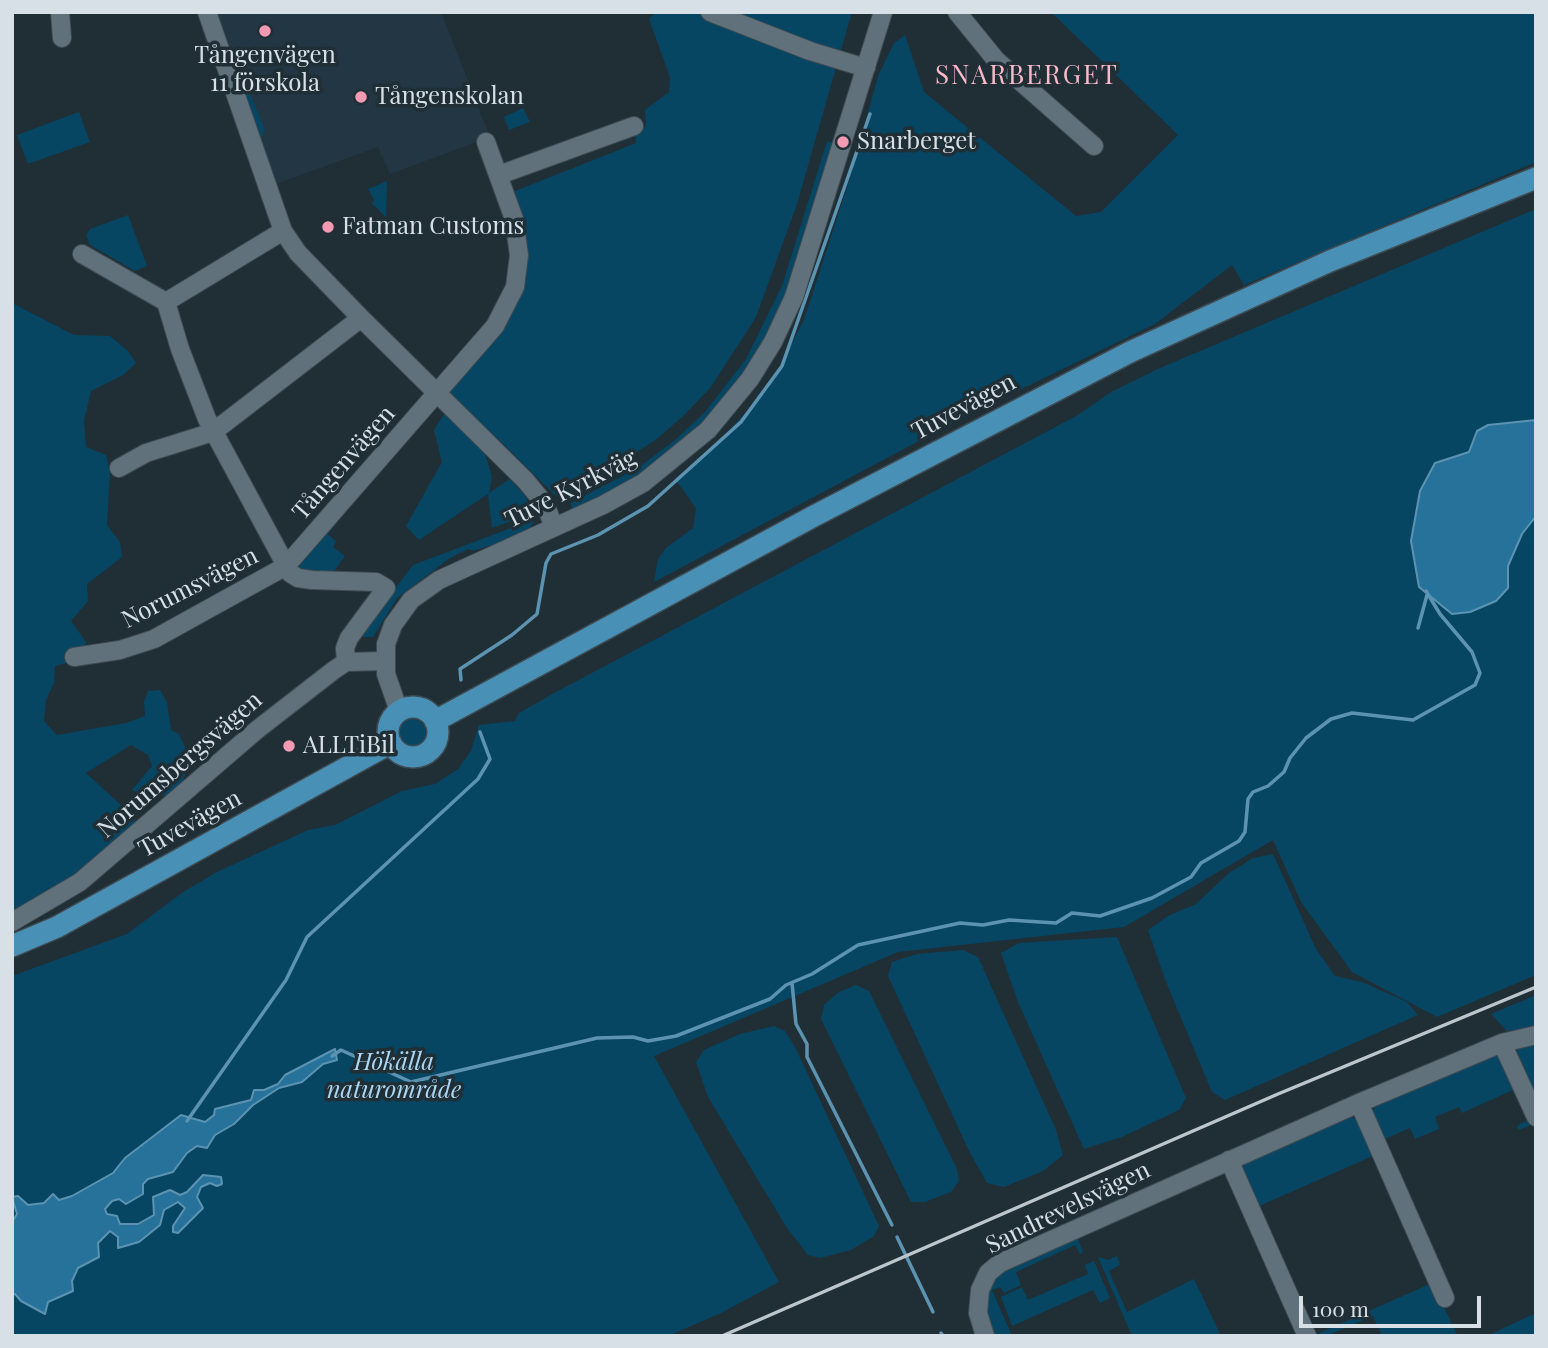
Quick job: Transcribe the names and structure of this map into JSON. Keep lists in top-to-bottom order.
{
  "streets": {
    "main road": ["Tuvevägen"],
    "street": [
      "Tångenvägen",
      "Tuve Kyrkväg",
      "Norumsvägen",
      "Norumsbergsvägen",
      "Sandrevelsvägen"
    ]
  },
  "crossings": [
    ["Tångenvägen", "Norumsvägen"],
    ["Norumsvägen", "Norumsbergsvägen"]
  ],
  "districts": ["SNARBERGET"],
  "parks": ["Hökälla naturområde"],
  "places": [
    "Tångenvägen 11 förskola",
    "Tångenskolan",
    "Snarberget",
    "Fatman Customs",
    "ALLTiBil"
  ],
  "scale_bar": "100 m"
}
